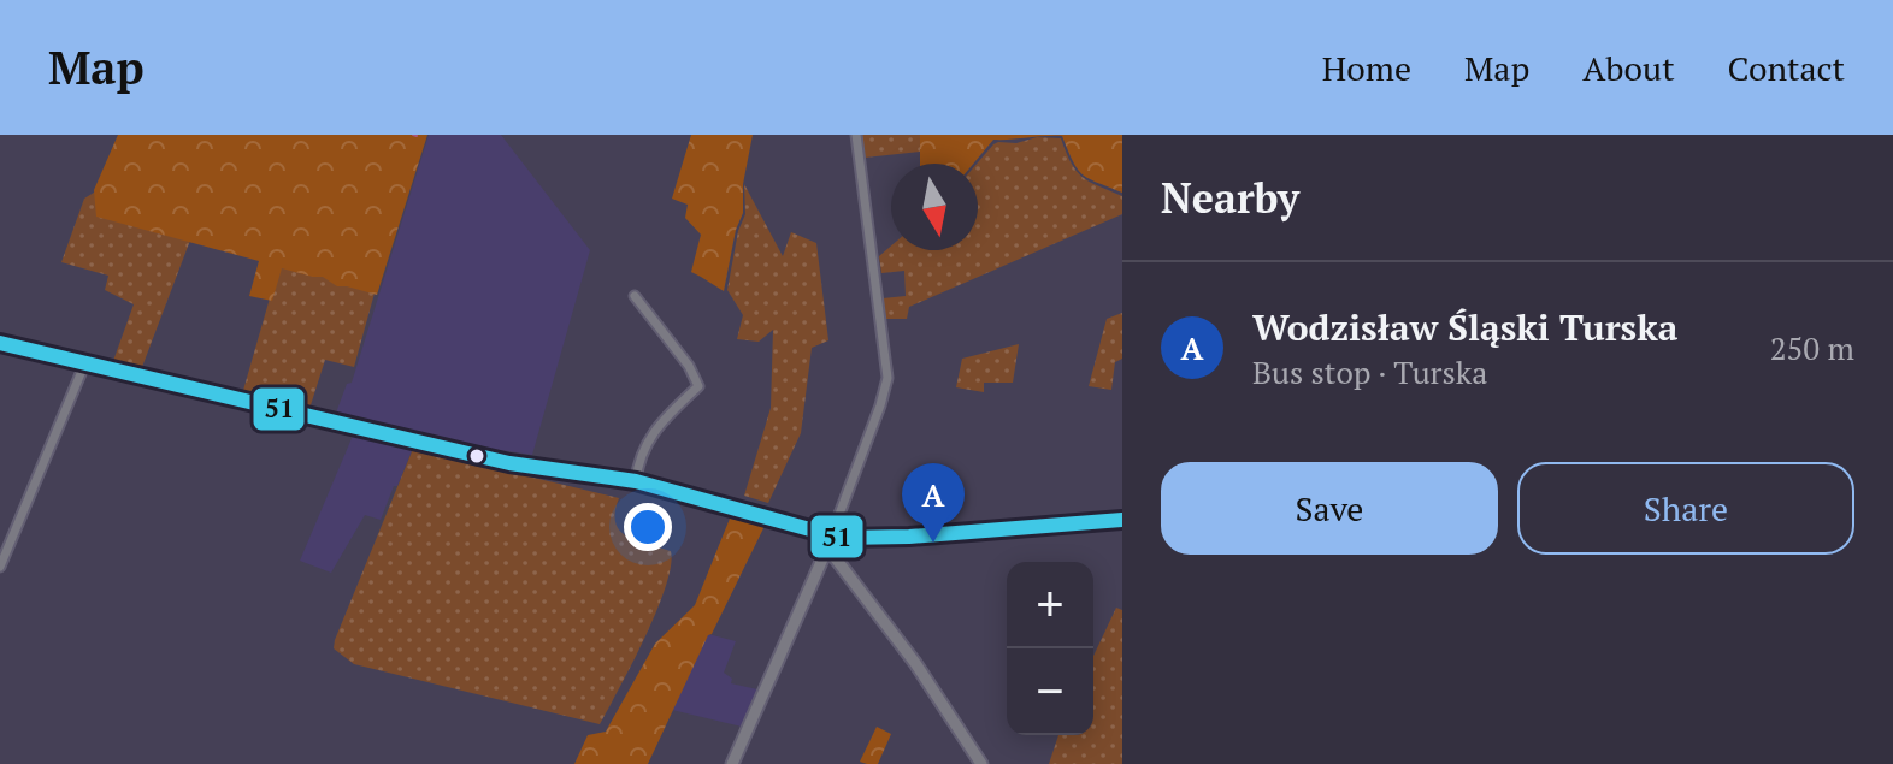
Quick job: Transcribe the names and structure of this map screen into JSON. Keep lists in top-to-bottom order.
{
  "lines": ["transit line 51"],
  "north": "bottom",
  "page": {
    "header": "Map",
    "nav": [
      "Home",
      "Map",
      "About",
      "Contact"
    ],
    "heading": "Nearby",
    "list": [
      {
        "mark": "A",
        "name": "Wodzisław Śląski Turska",
        "note": "Bus stop · Turska",
        "value": "250 m"
      }
    ],
    "buttons": ["Save", "Share"],
    "pins": "A",
    "map_buttons": ["+", "−"]
  }
}
